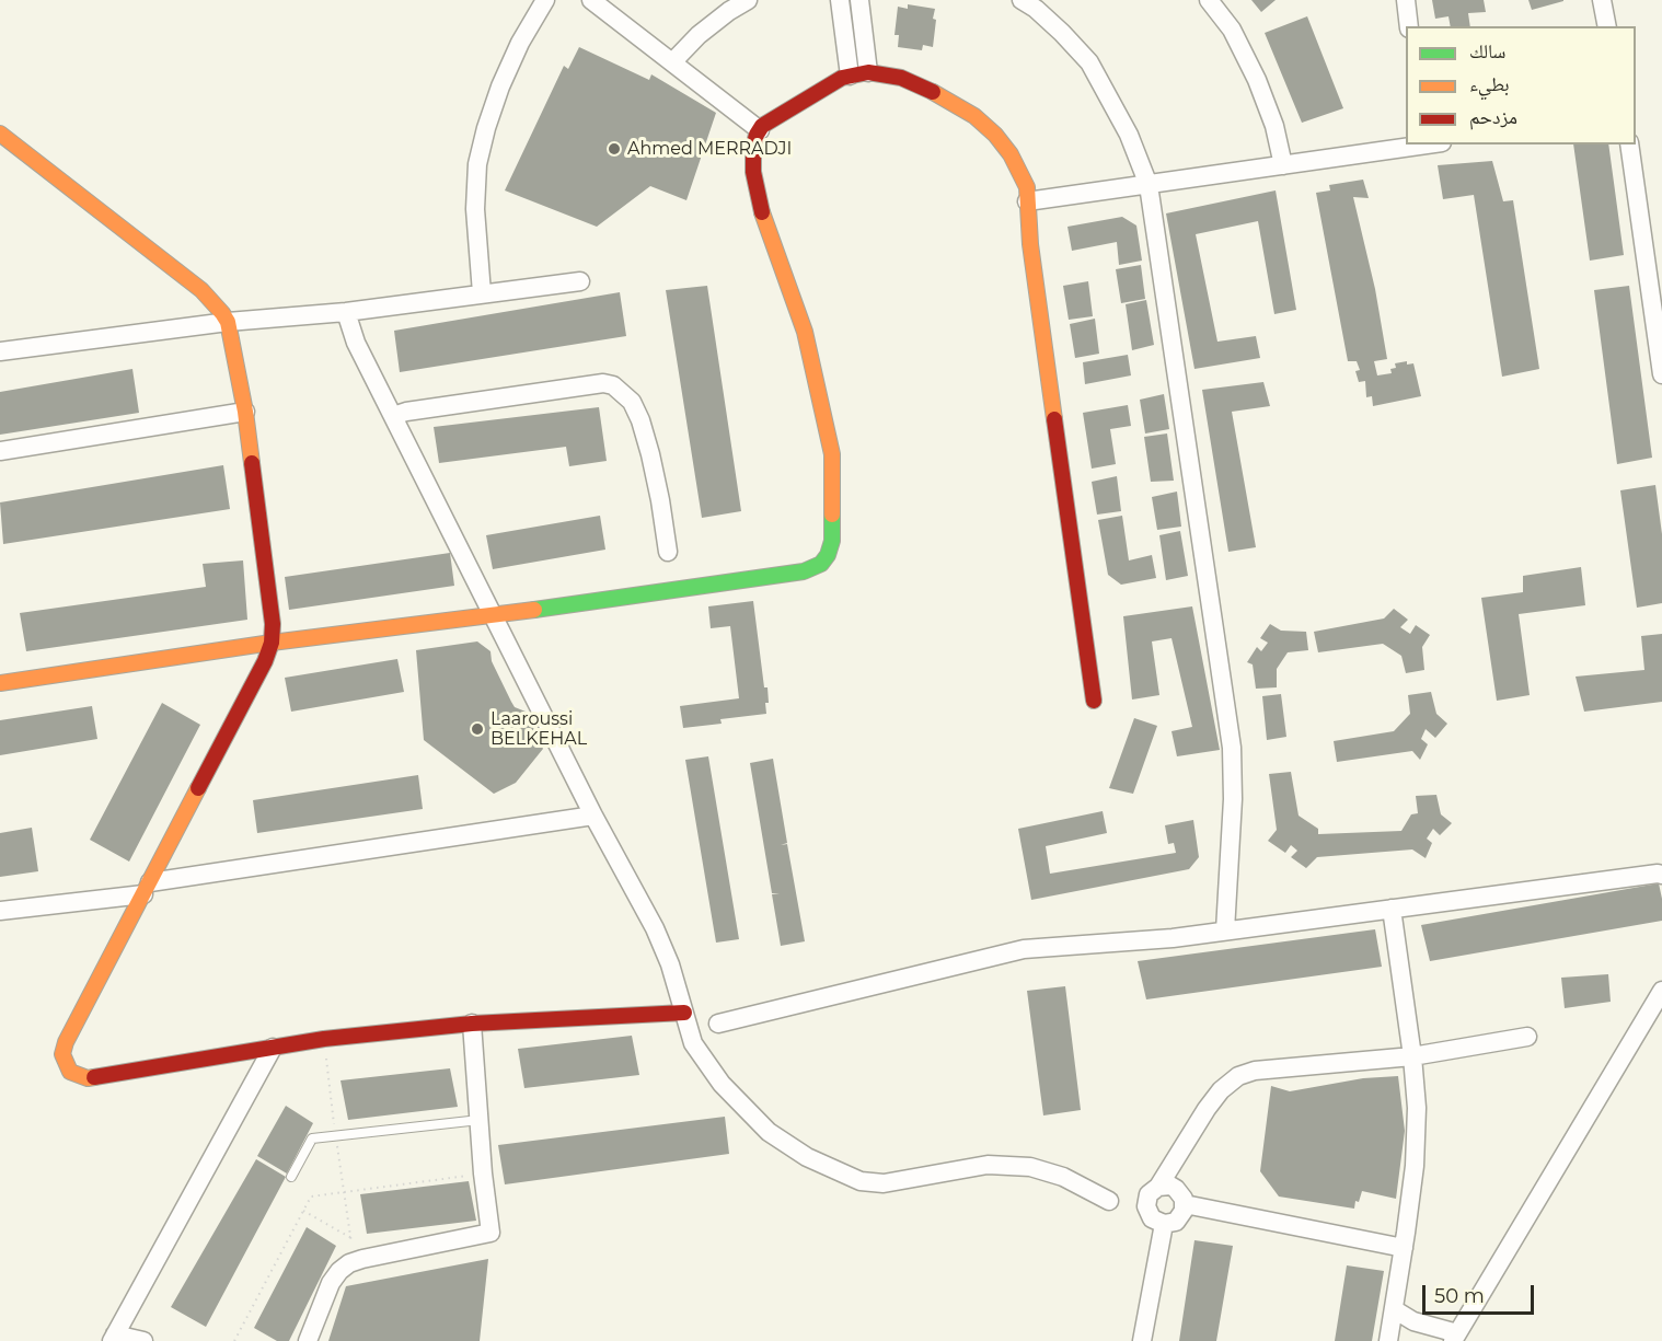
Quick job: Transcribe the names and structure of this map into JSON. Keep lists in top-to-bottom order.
{
  "places": ["Ahmed MERRADJI", "Laaroussi BELKEHAL"],
  "legend": ["سالك", "بطيء", "مزدحم"],
  "scale_bar": "50 m"
}
